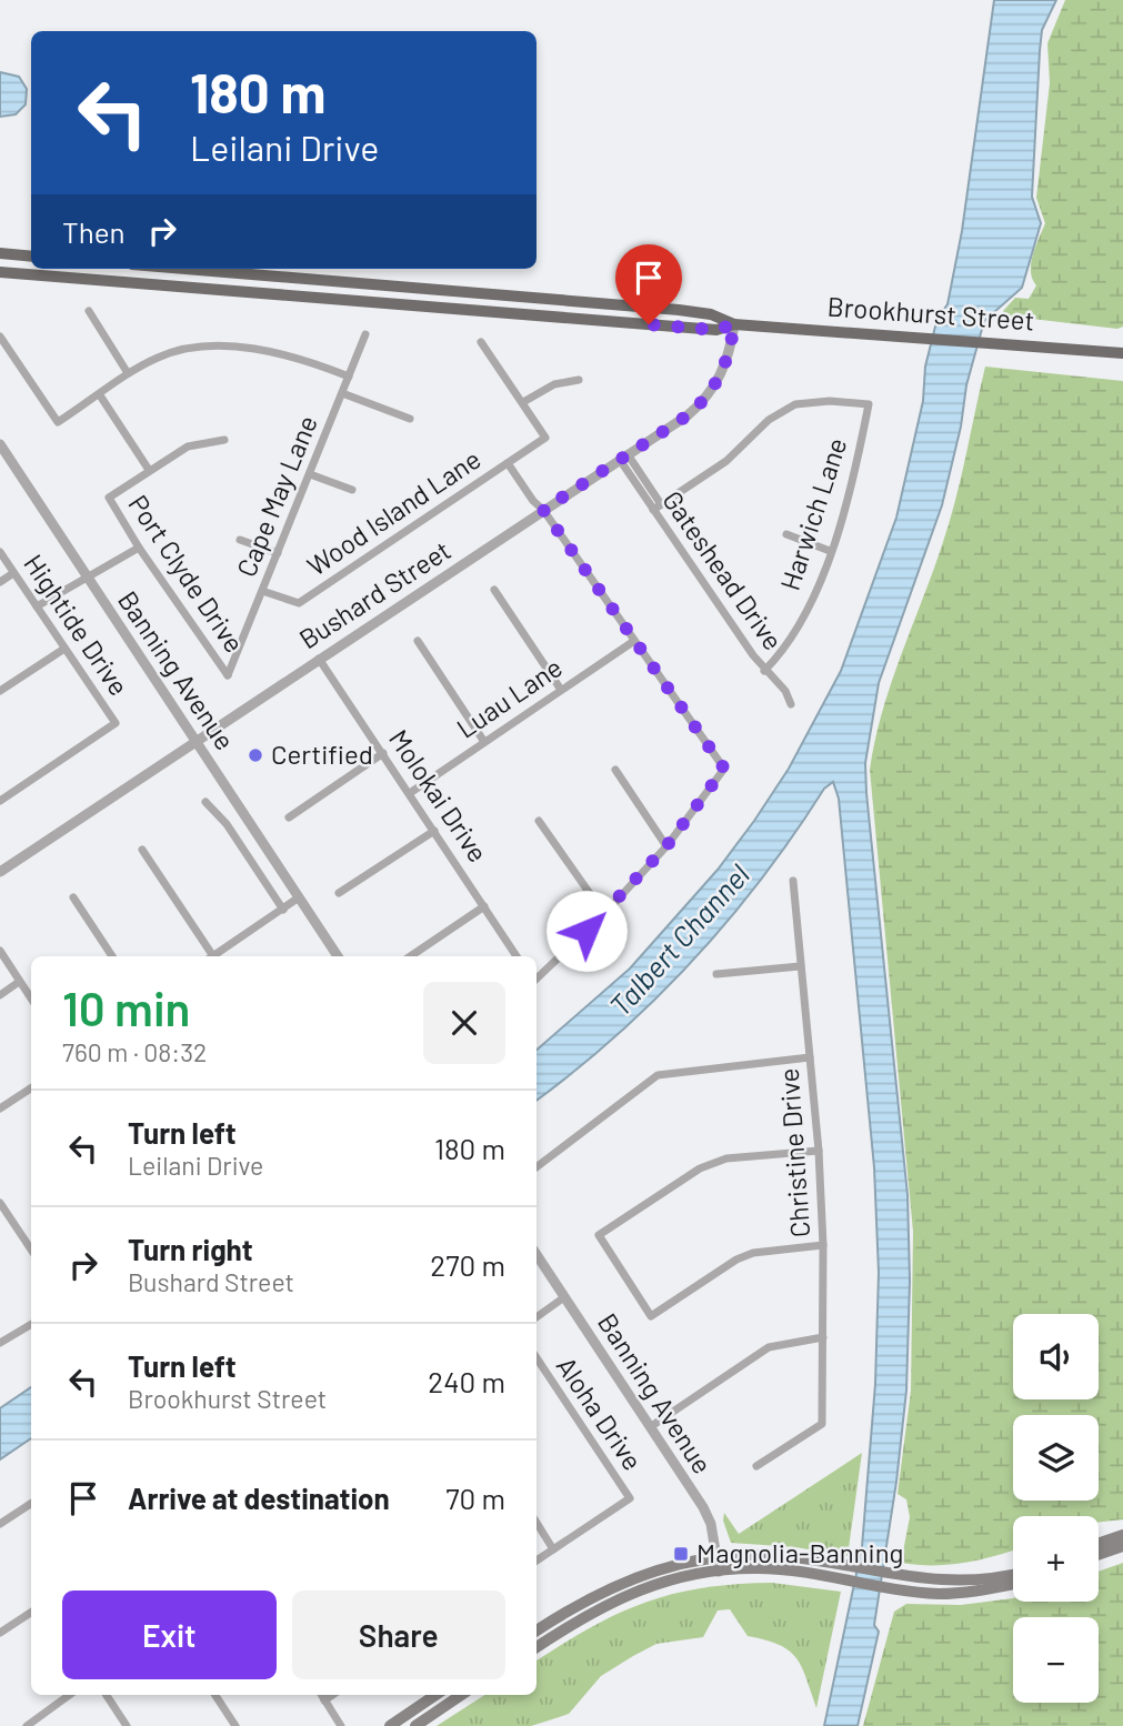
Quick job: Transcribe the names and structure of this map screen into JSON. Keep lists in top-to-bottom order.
{
  "streets": {
    "main road": ["Brookhurst Street"],
    "street": [
      "Cape May Lane",
      "Wood Island Lane",
      "Harwich Lane",
      "Gateshead Drive",
      "Port Clyde Drive",
      "Bushard Street",
      "Hightide Drive",
      "Banning Avenue",
      "Luau Lane",
      "Molokai Drive",
      "Christine Drive",
      "Aloha Drive"
    ]
  },
  "crossings": [
    ["Brookhurst Street", "Bushard Street"],
    ["Cape May Lane", "Wood Island Lane"],
    ["Cape May Lane", "Port Clyde Drive"],
    ["Harwich Lane", "Gateshead Drive"],
    ["Gateshead Drive", "Bushard Street"],
    ["Bushard Street", "Banning Avenue"],
    ["Bushard Street", "Molokai Drive"],
    ["Luau Lane", "Molokai Drive"]
  ],
  "water": ["Talbert Channel"],
  "places": {
    "other": ["Certified"],
    "transit": ["Magnolia-Banning"]
  },
  "page": {
    "turn": ["180 m", "Leilani Drive"],
    "then": "Then",
    "heading": ["10 min", "760 m · 08:32"],
    "list": [
      {
        "name": "Turn left",
        "note": "Leilani Drive",
        "value": "180 m"
      },
      {
        "name": "Turn right",
        "note": "Bushard Street",
        "value": "270 m"
      },
      {
        "name": "Turn left",
        "note": "Brookhurst Street",
        "value": "240 m"
      },
      {
        "name": "Arrive at destination",
        "value": "70 m"
      }
    ],
    "map_buttons": ["+", "−"],
    "buttons": ["Exit", "Share"]
  }
}
